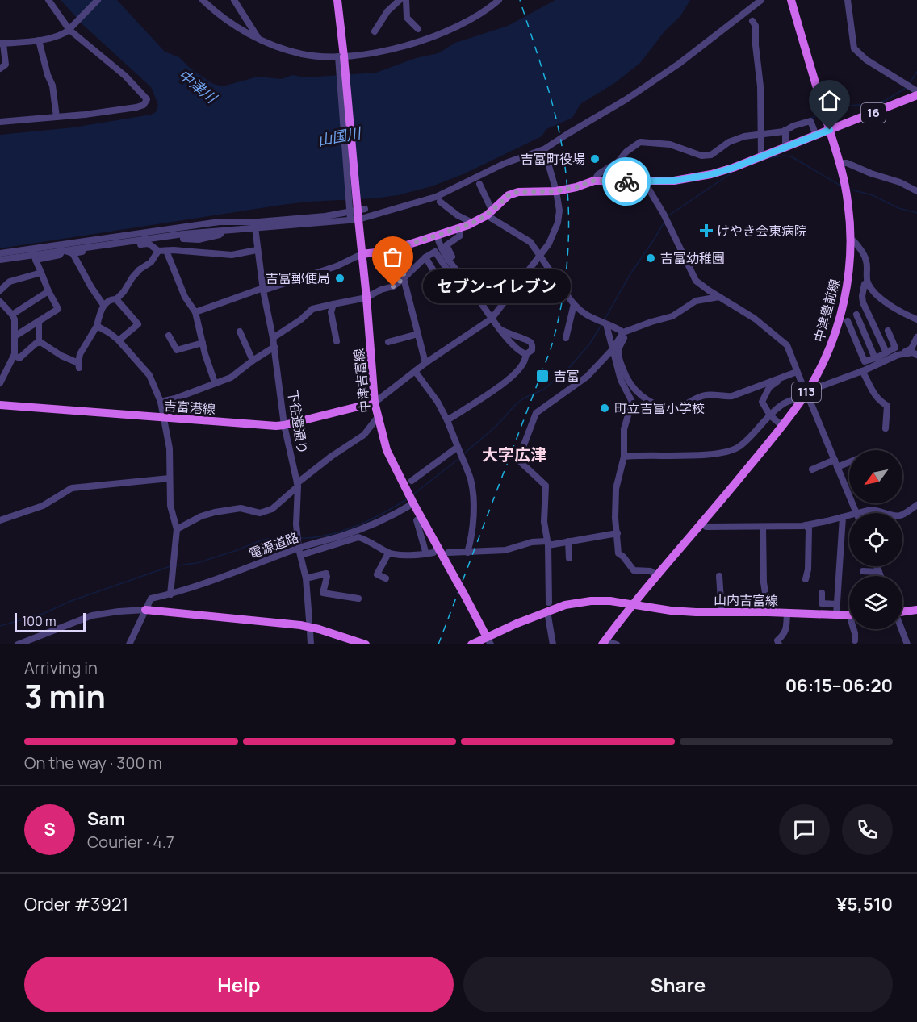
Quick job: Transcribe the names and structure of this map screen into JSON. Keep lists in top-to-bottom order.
{
  "streets": {
    "main road": [
      "16",
      "中津豊前線",
      "中津吉富線",
      "113",
      "吉富港線",
      "山内吉富線"
    ],
    "street": ["下往還通り", "電源道路"]
  },
  "crossings": [
    ["16", "中津豊前線"],
    ["中津豊前線", "山内吉富線"],
    ["中津吉富線", "吉富港線"],
    ["中津吉富線", "電源道路"],
    ["吉富港線", "下往還通り"],
    ["下往還通り", "電源道路"]
  ],
  "districts": ["大字広津"],
  "water": ["中津川", "山国川"],
  "places": {
    "other": [
      "吉富町役場",
      "吉富幼稚園",
      "吉富郵便局",
      "セブン-イレブン",
      "町立吉富小学校"
    ],
    "health": ["けやき会東病院"],
    "transit": ["吉富"]
  },
  "scale_bar": "100 m",
  "north": "bottom left",
  "page": {
    "bubble": "セブン-イレブン",
    "scale": "100 m",
    "heading": ["3 min", "Arriving in", "06:15–06:20"],
    "panel": [
      "Sam",
      "Courier · 4.7",
      "Order #3921",
      "¥5,510"
    ],
    "bar": "On the way · 300 m",
    "round": "S",
    "buttons": ["Help", "Share"]
  }
}
